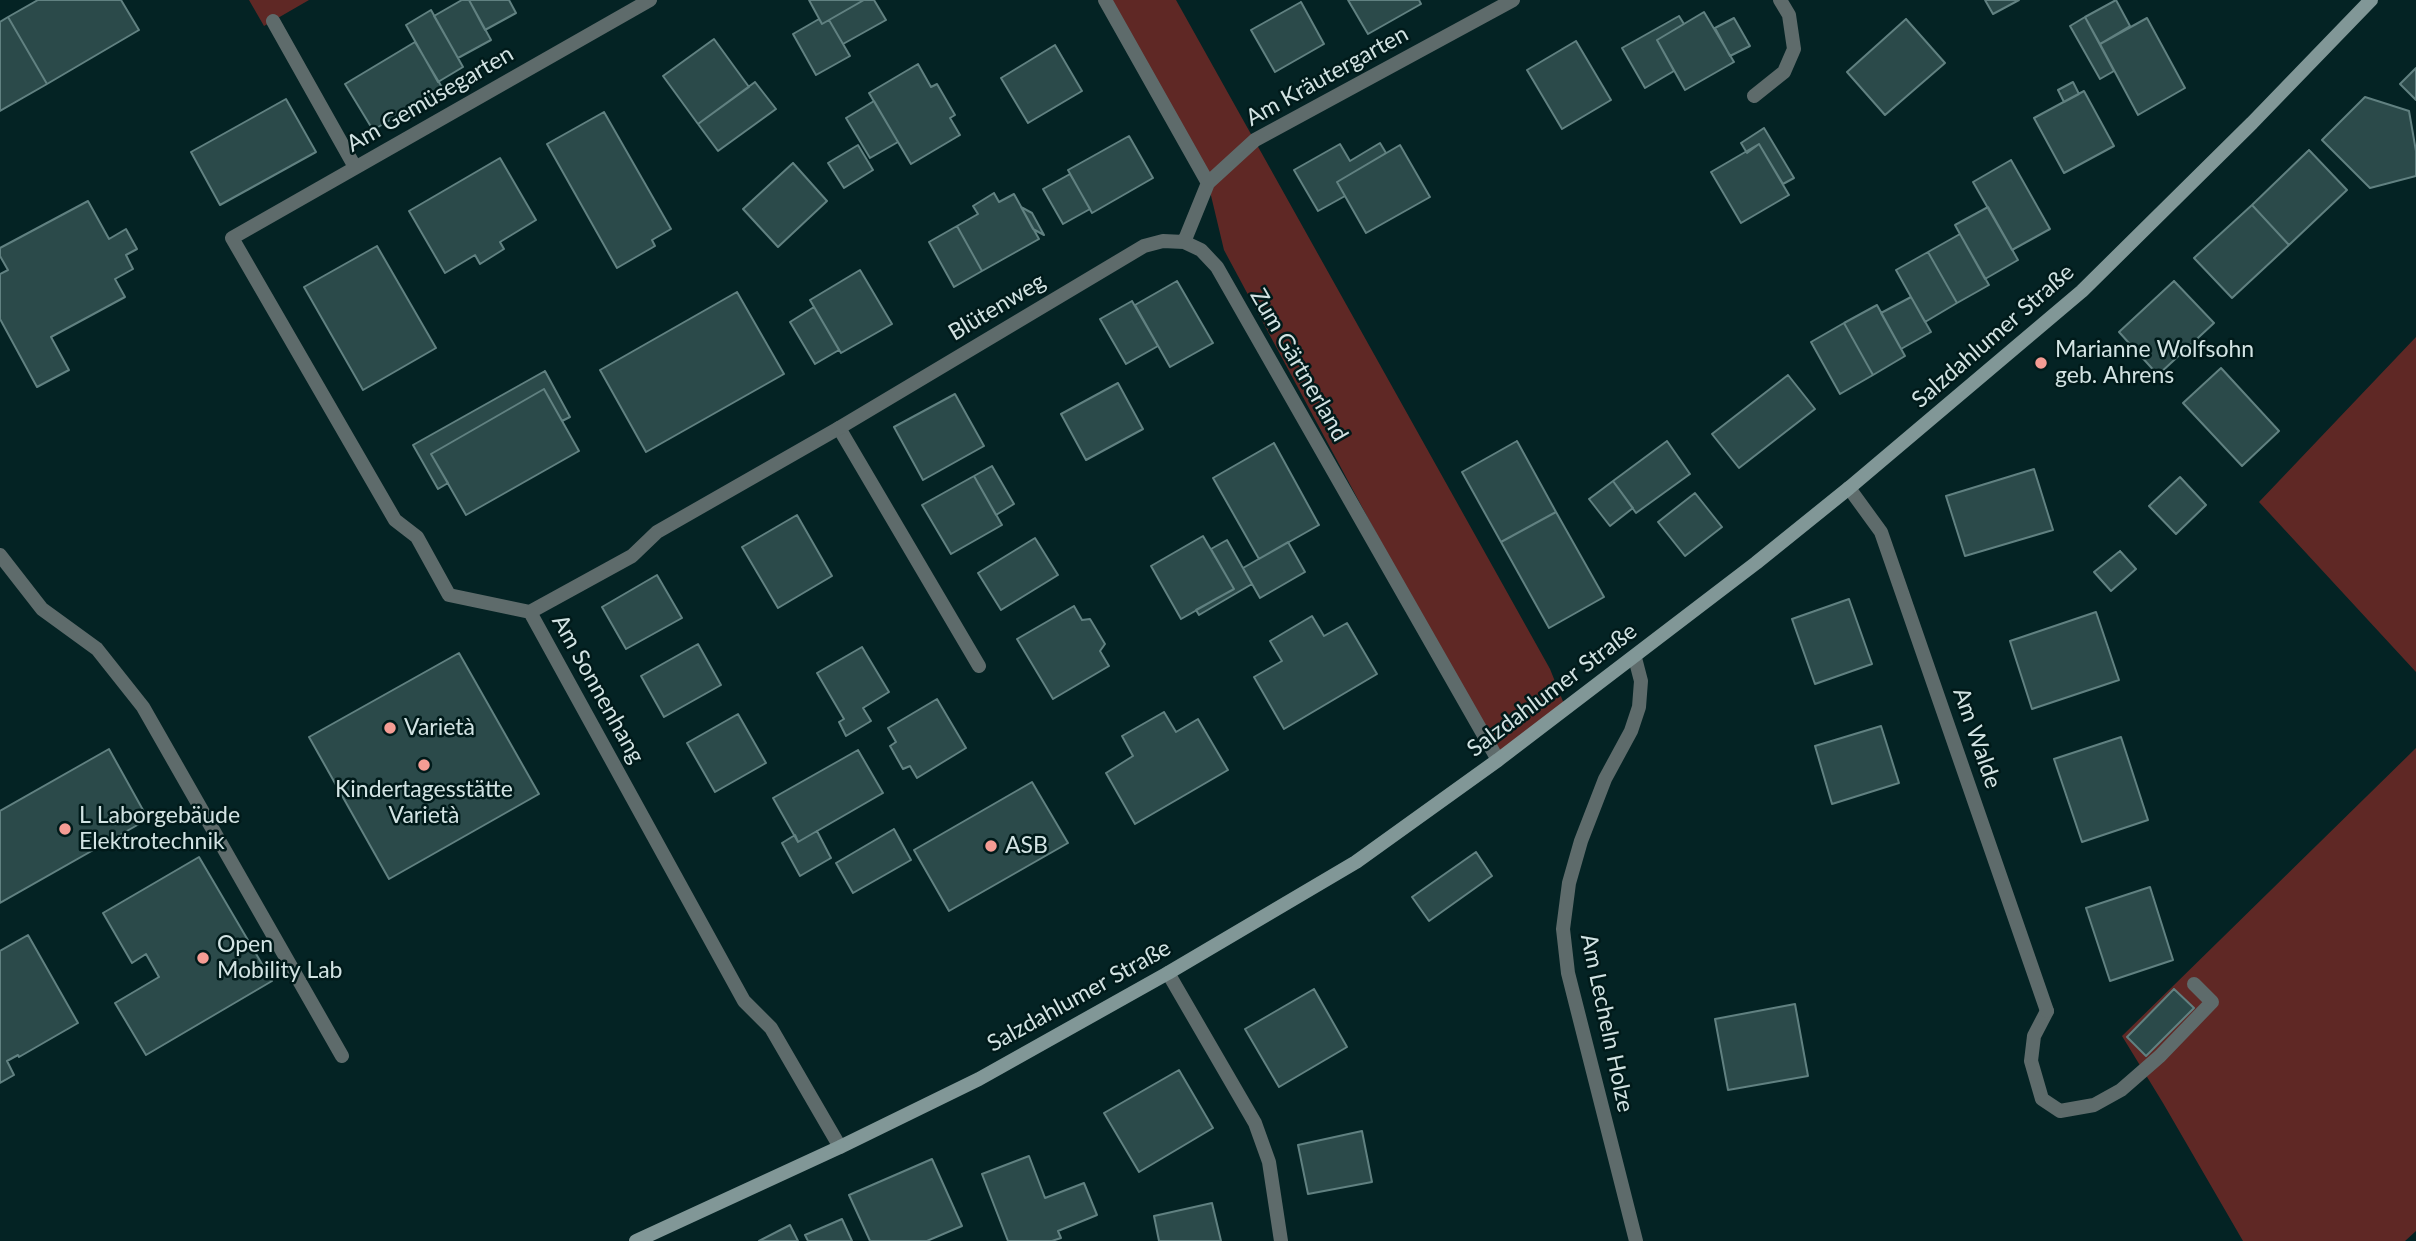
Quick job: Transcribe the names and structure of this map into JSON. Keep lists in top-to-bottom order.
{
  "streets": {
    "main road": ["Salzdahlumer Straße"],
    "street": [
      "Am Kräutergarten",
      "Am Gemüsegarten",
      "Blütenweg",
      "Zum Gärtnerland",
      "Am Sonnenhang",
      "Am Walde",
      "Am Lecheln Holze"
    ]
  },
  "crossings": [
    ["Am Gemüsegarten", "Am Sonnenhang"],
    ["Blütenweg", "Zum Gärtnerland"],
    ["Blütenweg", "Am Sonnenhang"],
    ["Salzdahlumer Straße", "Zum Gärtnerland"],
    ["Salzdahlumer Straße", "Am Sonnenhang"],
    ["Salzdahlumer Straße", "Am Walde"],
    ["Salzdahlumer Straße", "Am Lecheln Holze"]
  ],
  "places": [
    "Marianne Wolfsohn geb. Ahrens",
    "Varietà",
    "Kindertagesstätte Varietà",
    "L Laborgebäude Elektrotechnik",
    "ASB",
    "Open Mobility Lab"
  ]
}
